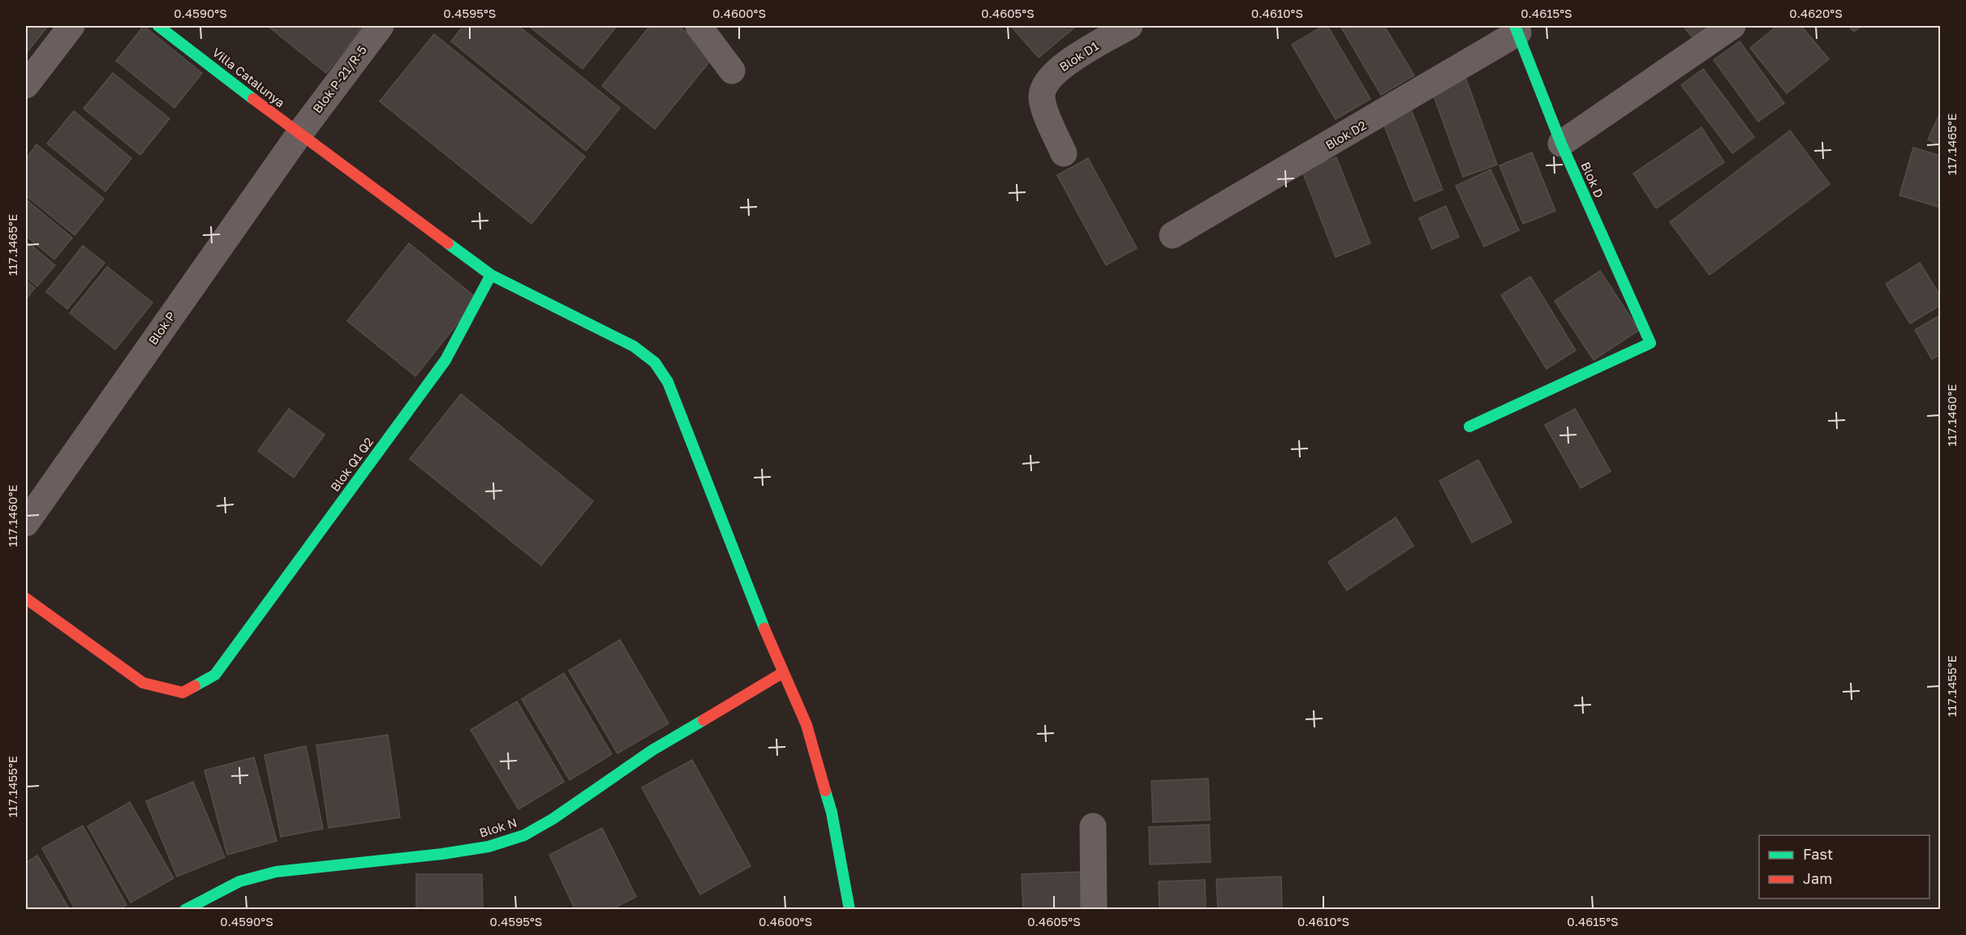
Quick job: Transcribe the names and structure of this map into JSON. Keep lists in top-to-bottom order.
{
  "streets": {
    "street": [
      "Blok D1",
      "Villa Catalunya",
      "Blok P-21/R-5",
      "Blok D2",
      "Blok D",
      "Blok P",
      "Blok Q1 Q2",
      "Blok N"
    ]
  },
  "crossings": [
    ["Villa Catalunya", "Blok P-21/R-5"],
    ["Villa Catalunya", "Blok P"],
    ["Blok P-21/R-5", "Blok P"],
    ["Blok D2", "Blok D"]
  ],
  "legend": ["Fast", "Jam"],
  "coordinates": [
    "0.4590°S",
    "0.4595°S",
    "0.4600°S",
    "0.4605°S",
    "0.4610°S",
    "0.4615°S",
    "0.4620°S",
    "117.1465°E",
    "117.1460°E",
    "117.1455°E"
  ]
}
